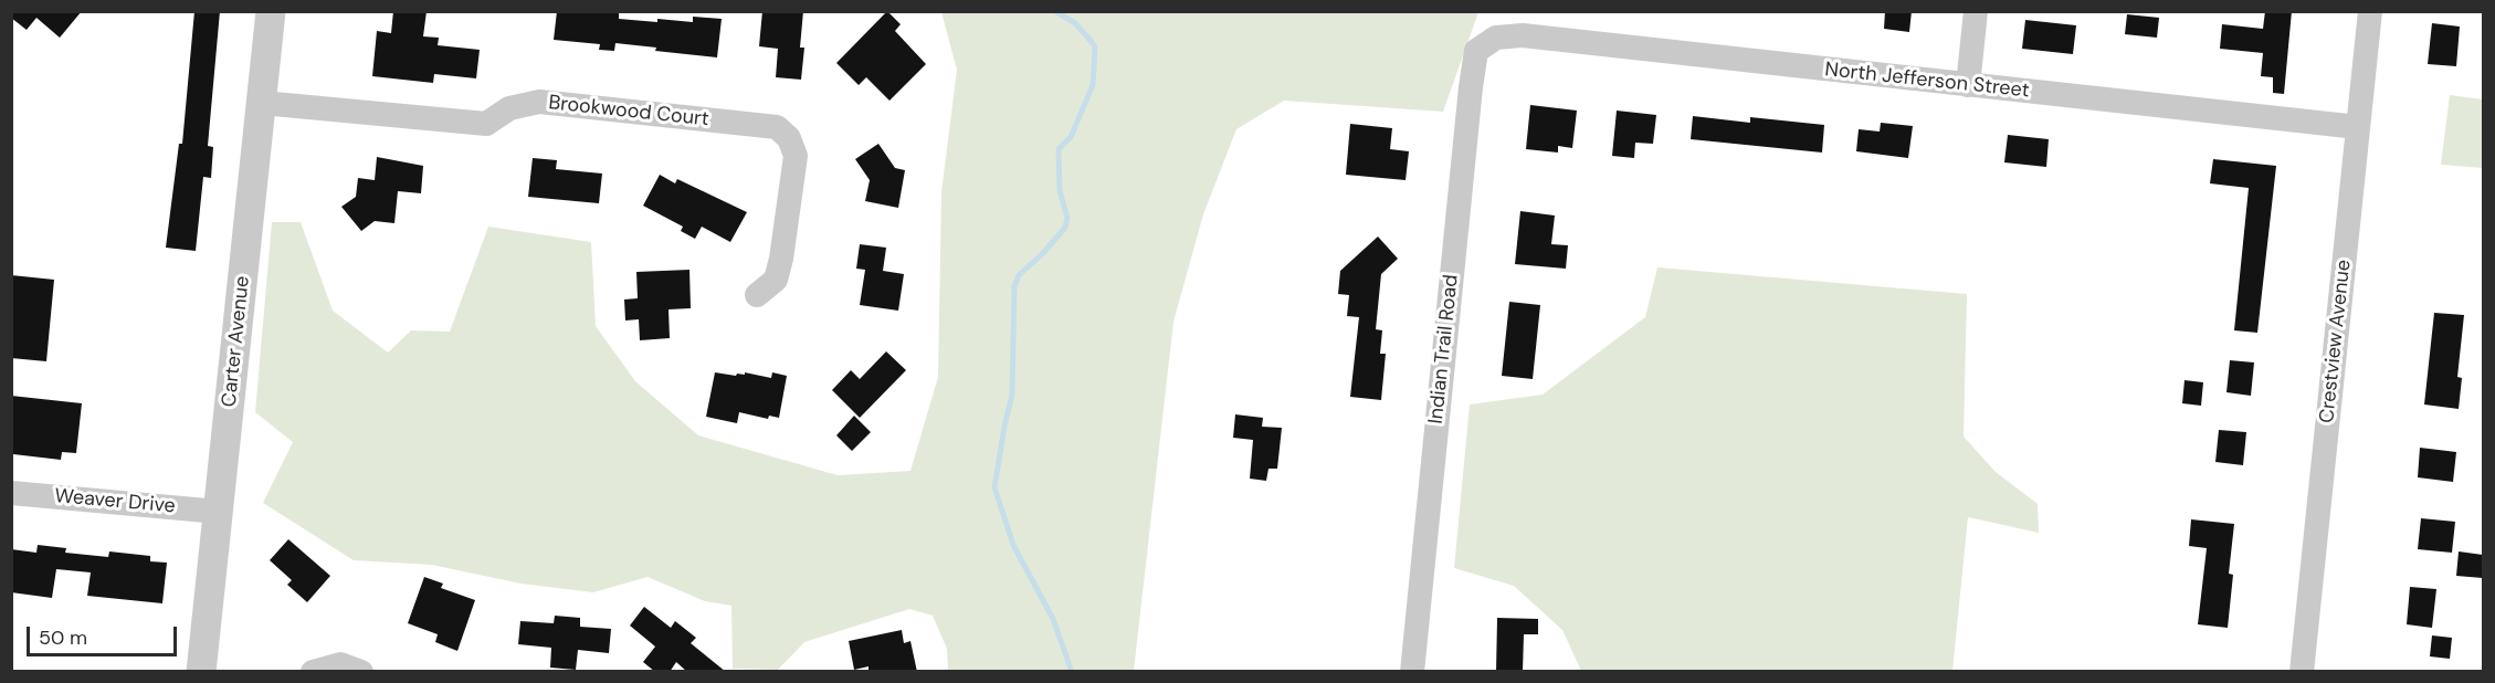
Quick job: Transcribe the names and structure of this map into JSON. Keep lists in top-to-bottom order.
{
  "streets": {
    "street": [
      "North Jefferson Street",
      "Brookwood Court",
      "Carter Avenue",
      "Crestview Avenue",
      "Indian Trail Road",
      "Weaver Drive"
    ]
  },
  "crossings": [
    ["North Jefferson Street", "Crestview Avenue"],
    ["North Jefferson Street", "Indian Trail Road"],
    ["Brookwood Court", "Carter Avenue"],
    ["Carter Avenue", "Weaver Drive"]
  ],
  "scale_bar": "50 m"
}
